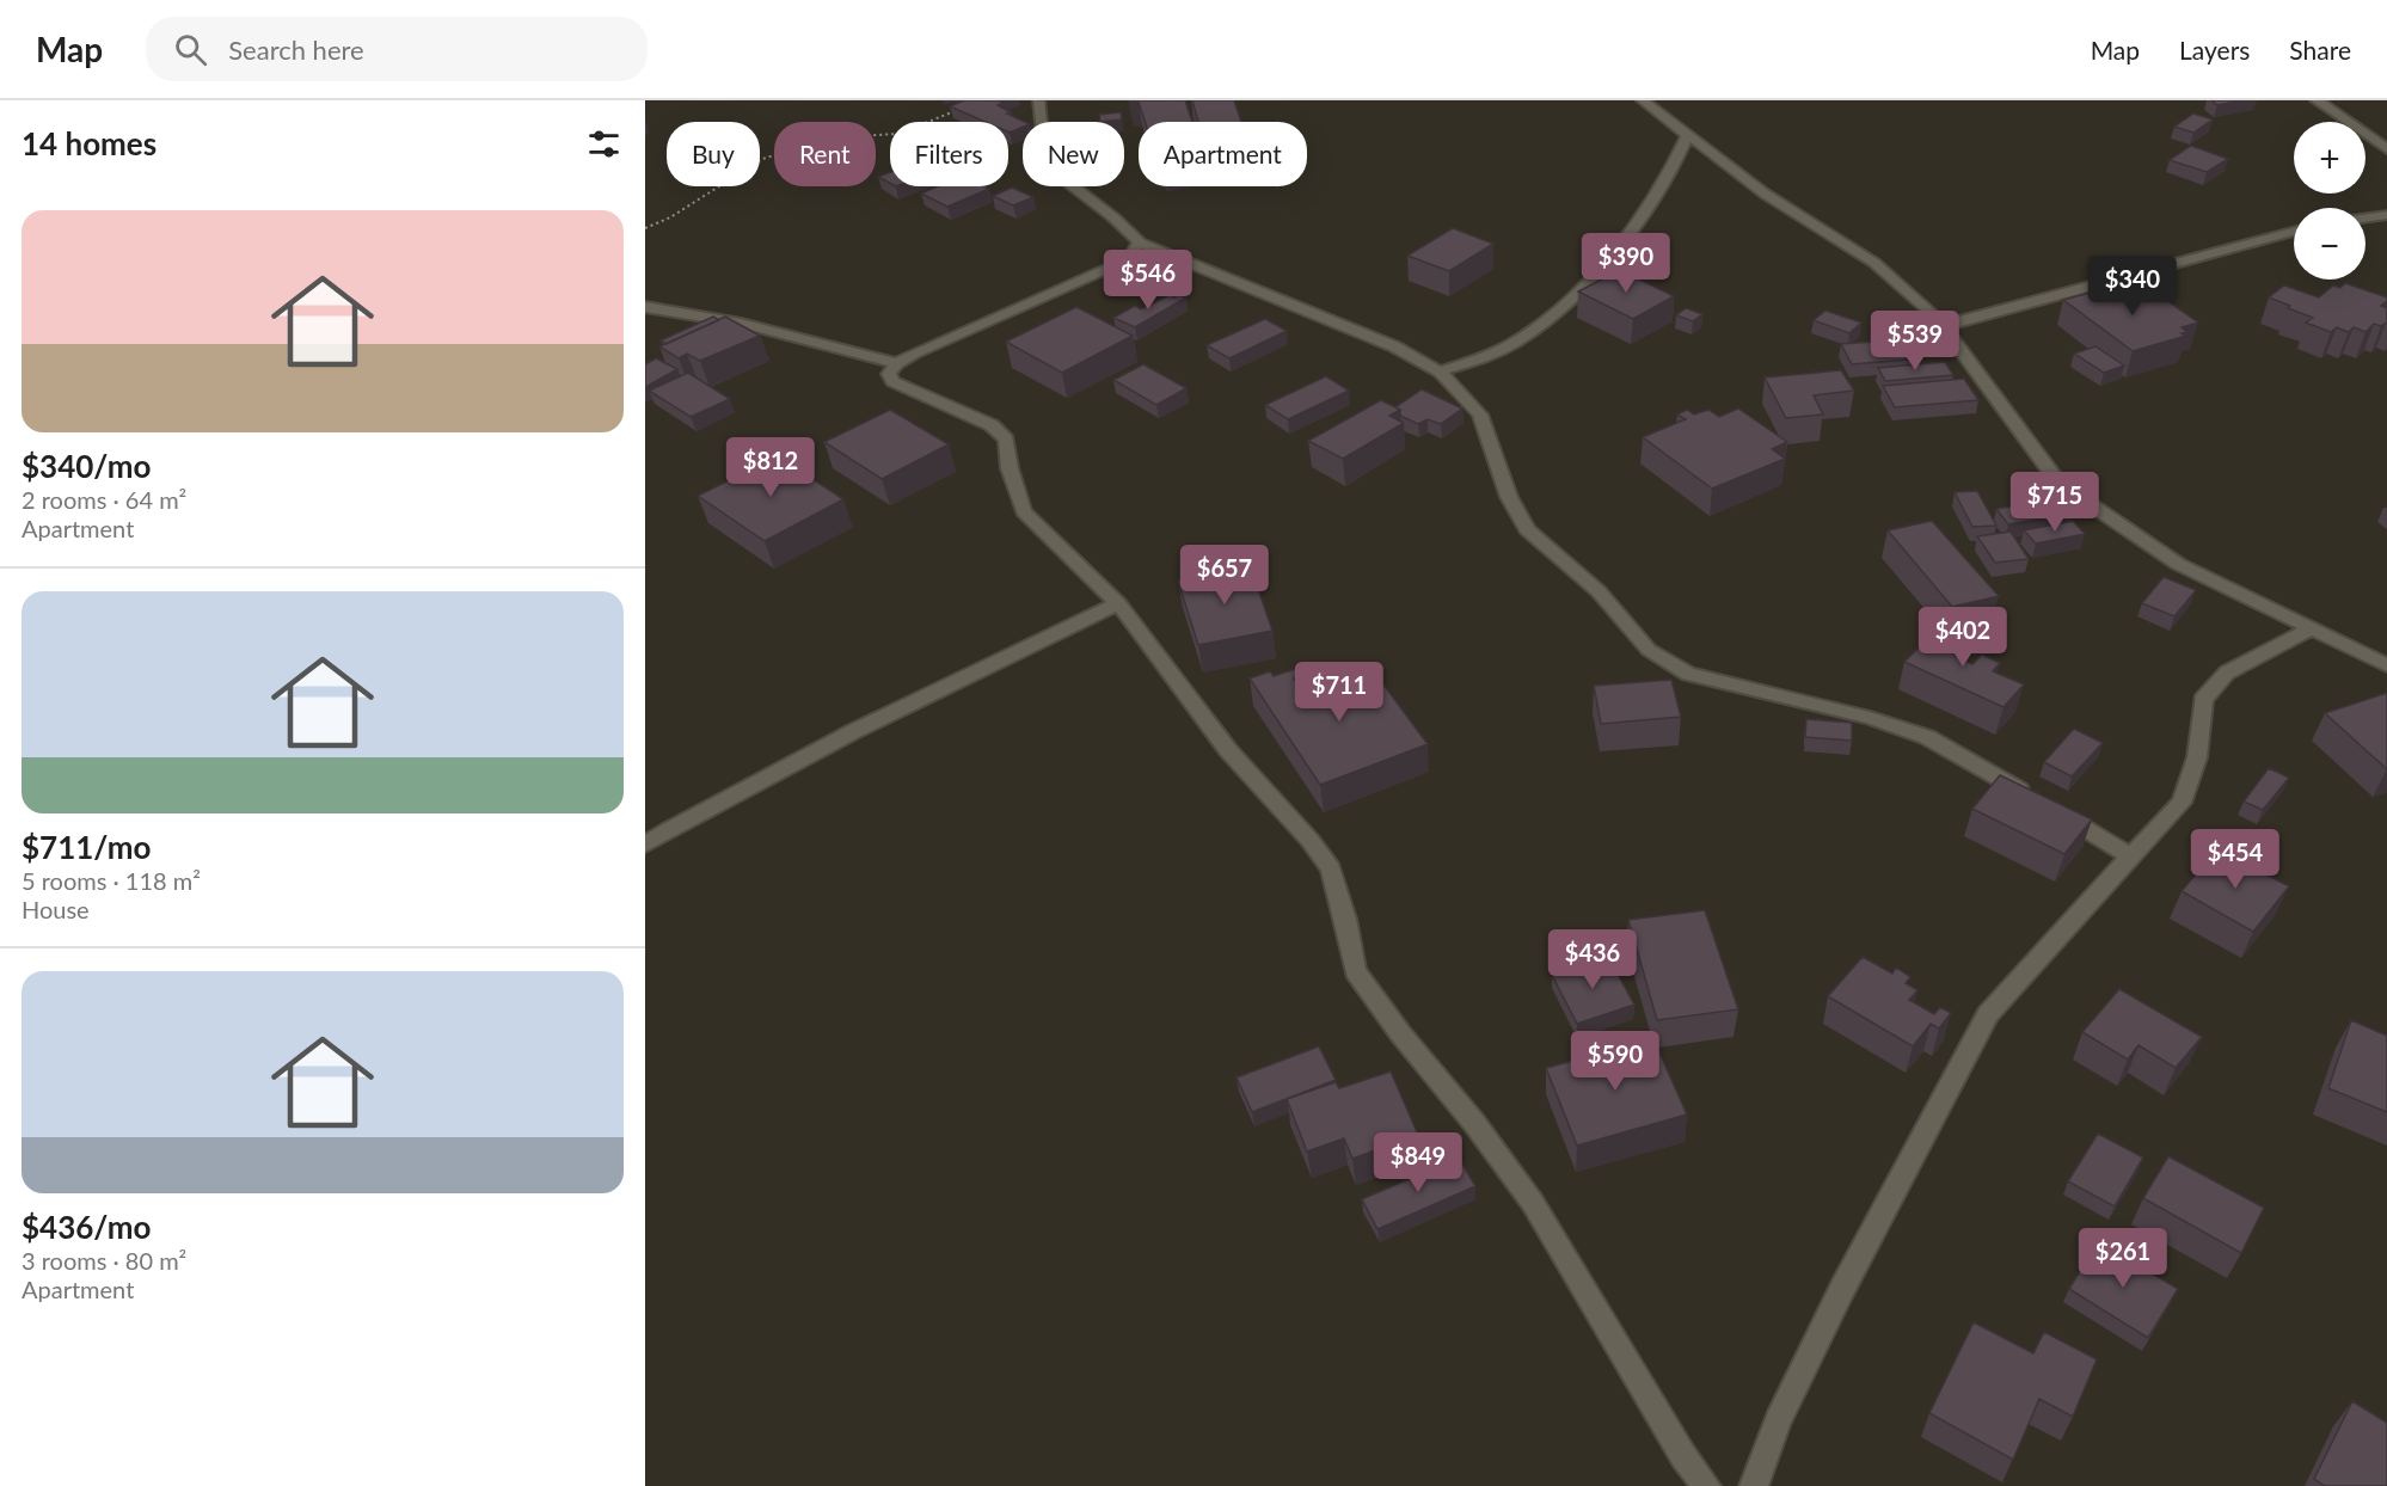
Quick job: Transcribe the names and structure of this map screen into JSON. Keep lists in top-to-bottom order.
{
  "page": {
    "header": "Map",
    "search": "Search here",
    "nav": ["Map", "Layers", "Share"],
    "heading": "14 homes",
    "map_buttons": ["+", "−"],
    "chip": [
      "Buy",
      "Rent",
      "Filters",
      "New",
      "Apartment"
    ],
    "list": [
      {
        "name": "$340/mo",
        "note": "2 rooms · 64 m² · Apartment"
      },
      {
        "name": "$711/mo",
        "note": "5 rooms · 118 m² · House"
      },
      {
        "name": "$436/mo",
        "note": "3 rooms · 80 m² · Apartment"
      }
    ],
    "price": [
      "$390",
      "$546",
      "$340",
      "$539",
      "$812",
      "$715",
      "$657",
      "$402",
      "$711",
      "$454",
      "$436",
      "$590",
      "$849",
      "$261"
    ]
  }
}
